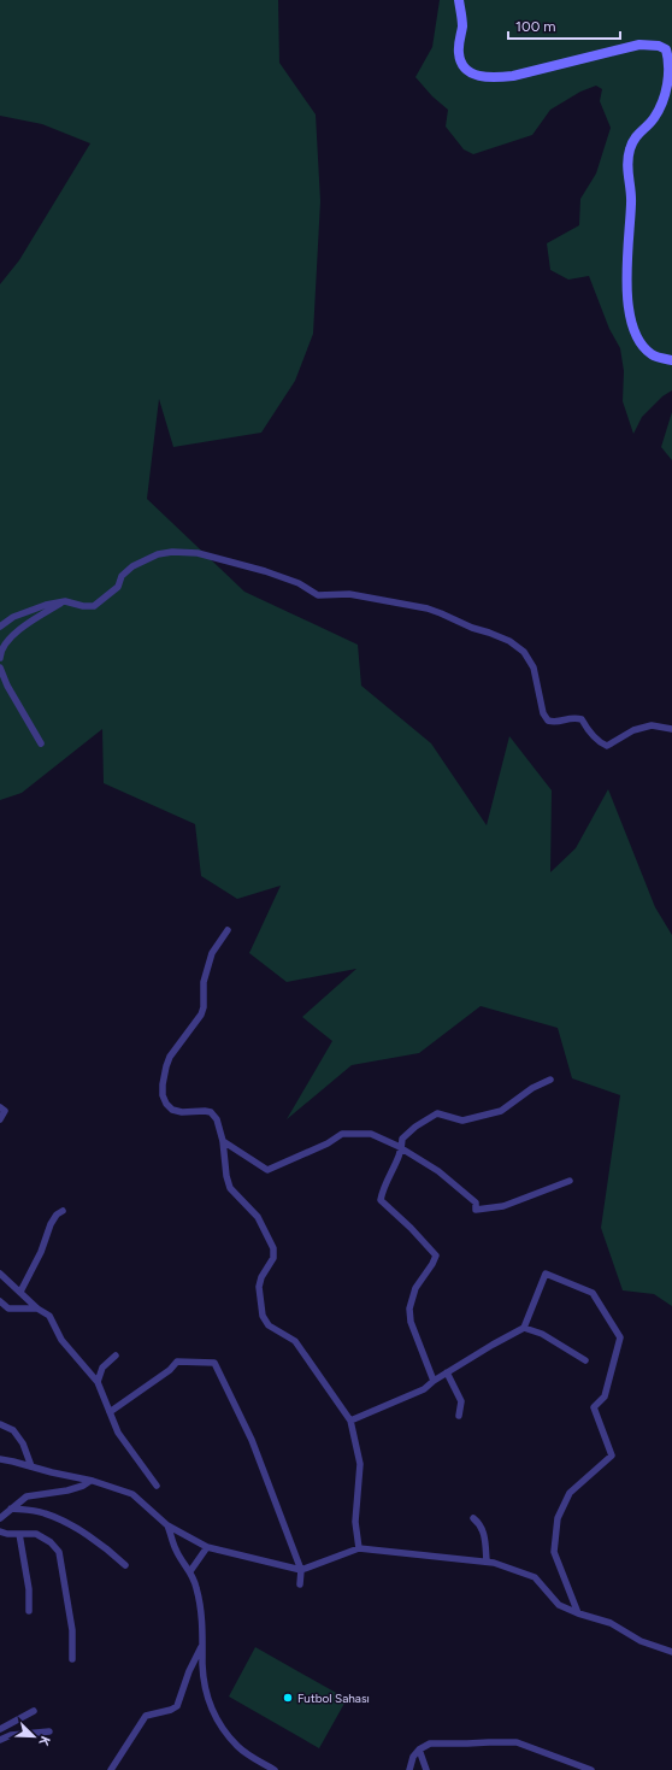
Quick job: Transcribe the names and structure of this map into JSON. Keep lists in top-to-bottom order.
{
  "places": ["Futbol Sahası"],
  "scale_bar": "100 m",
  "north": "bottom right"
}
